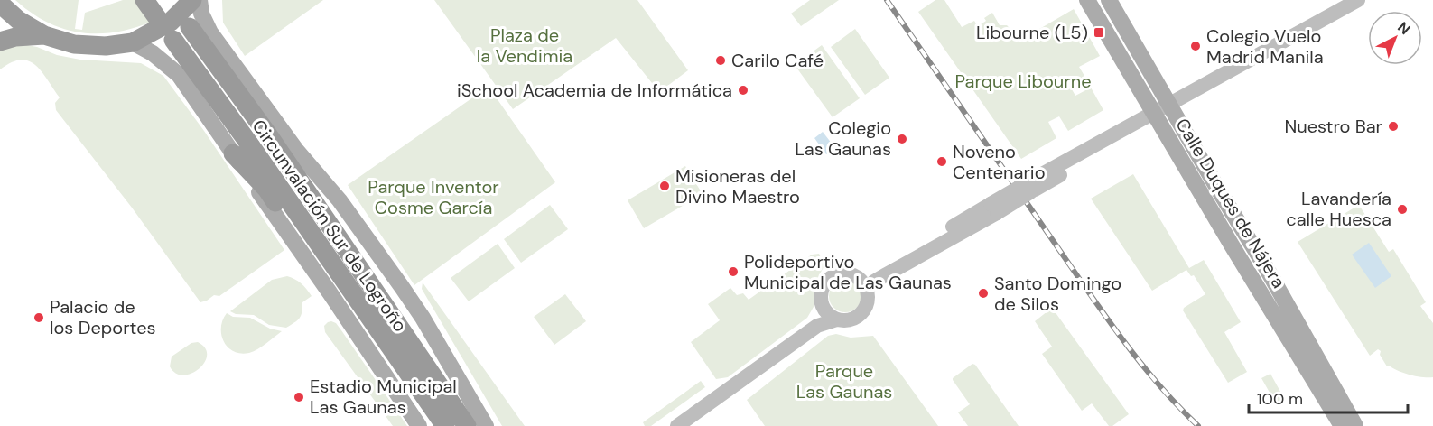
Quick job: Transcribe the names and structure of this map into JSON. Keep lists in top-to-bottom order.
{
  "streets": {
    "highway": ["Circunvalación Sur de Logroño"],
    "main road": ["Calle Duques de Nájera"]
  },
  "parks": [
    "Plaza de la Vendimia",
    "Parque Libourne",
    "Parque Inventor Cosme García",
    "Parque Las Gaunas"
  ],
  "places": {
    "transit": ["Libourne (L5)"],
    "other": [
      "Colegio Vuelo Madrid Manila",
      "Carilo Café",
      "iSchool Academia de Informática",
      "Nuestro Bar",
      "Colegio Las Gaunas",
      "Noveno Centenario",
      "Misioneras del Divino Maestro",
      "Lavandería calle Huesca",
      "Polideportivo Municipal de Las Gaunas",
      "Santo Domingo de Silos",
      "Palacio de los Deportes",
      "Estadio Municipal Las Gaunas"
    ]
  },
  "scale_bar": "100 m",
  "north": "top right"
}
